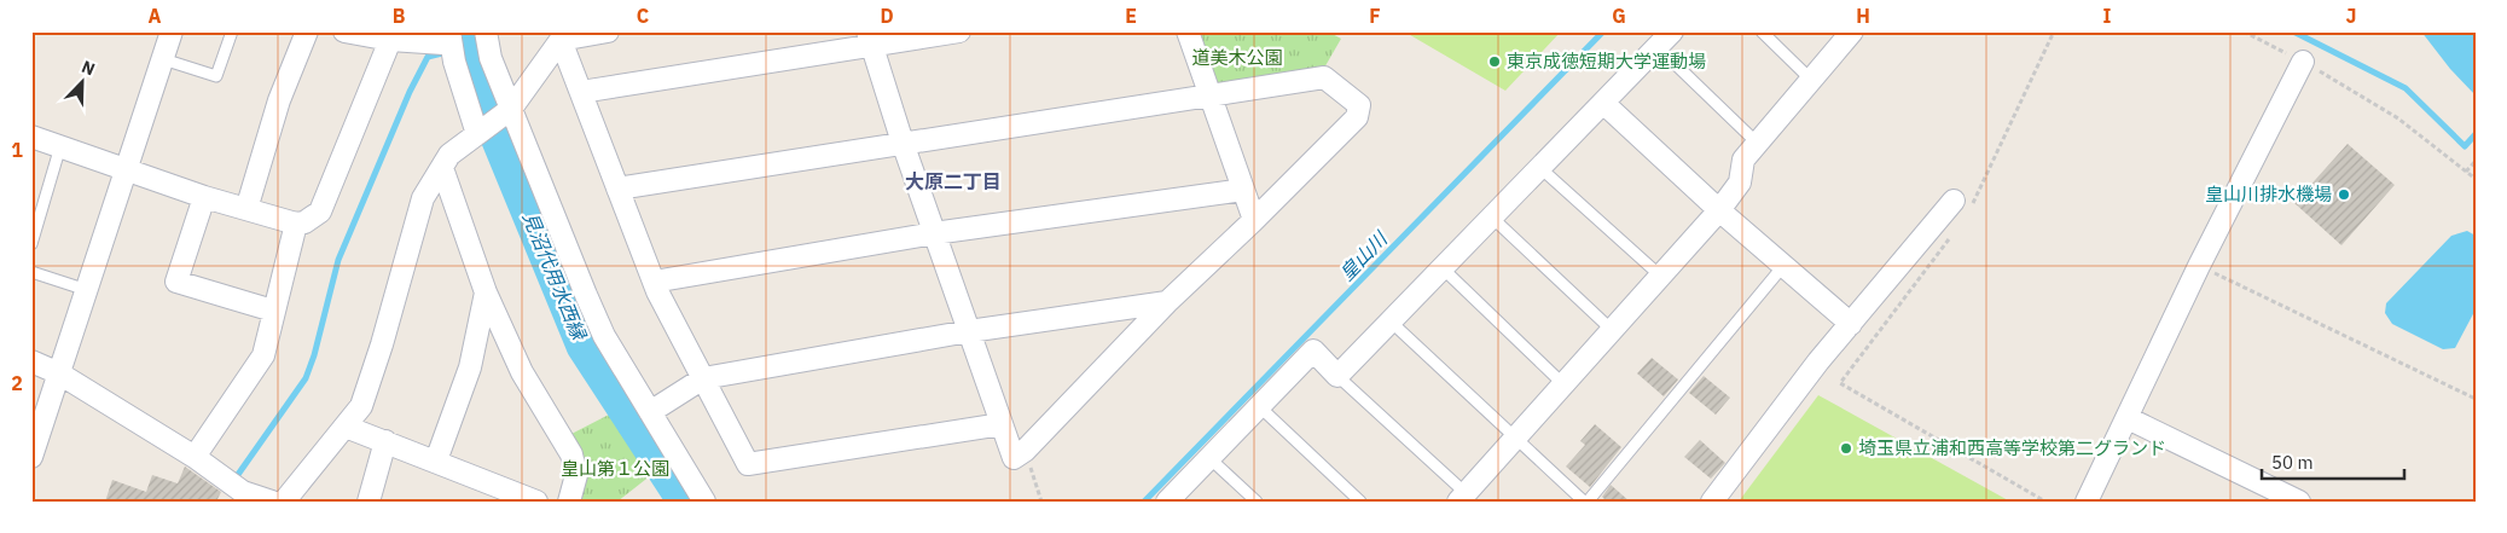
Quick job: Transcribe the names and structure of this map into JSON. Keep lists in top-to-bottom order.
{
  "districts": ["大原二丁目"],
  "water": ["皇山川", "見沼代用水西縁"],
  "parks": ["道美木公園", "皇山第１公園"],
  "places": ["東京成徳短期大学運動場", "皇山川排水機場", "埼玉県立浦和西高等学校第二グランド"],
  "scale_bar": "50 m",
  "north": "top right",
  "grid": {
    "columns": [
      "A",
      "B",
      "C",
      "D",
      "E",
      "F",
      "G",
      "H",
      "I",
      "J"
    ],
    "rows": ["1", "2"]
  }
}
